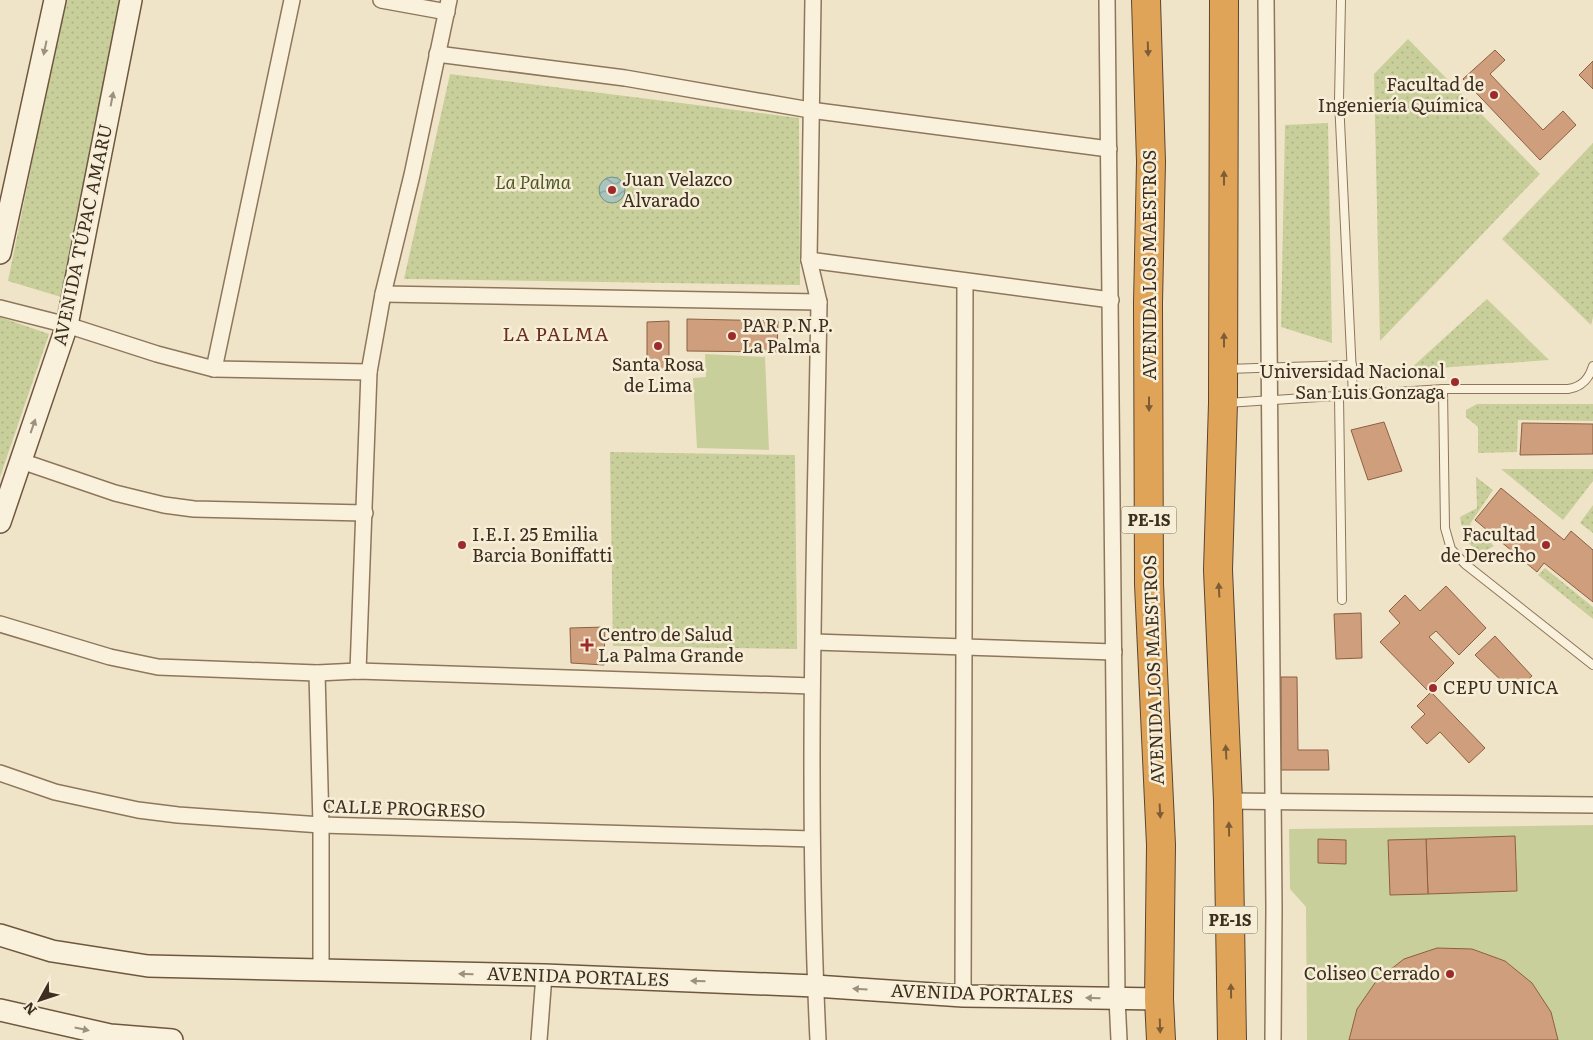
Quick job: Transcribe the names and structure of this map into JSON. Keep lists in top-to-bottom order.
{
  "streets": {
    "highway": ["AVENIDA LOS MAESTROS", "PE-1S"],
    "street": ["AVENIDA TÚPAC AMARU", "CALLE PROGRESO", "AVENIDA PORTALES"]
  },
  "crossings": [
    ["AVENIDA LOS MAESTROS", "AVENIDA PORTALES"]
  ],
  "one_way": ["AVENIDA PORTALES"],
  "districts": ["LA PALMA"],
  "parks": ["La Palma"],
  "places": {
    "other": [
      "Facultad de Ingeniería Química",
      "Juan Velazco Alvarado",
      "PAR P.N.P. La Palma",
      "Santa Rosa de Lima",
      "Universidad Nacional San Luis Gonzaga",
      "I.E.I. 25 Emilia Barcia Boniffatti",
      "Facultad de Derecho",
      "CEPU UNICA",
      "Coliseo Cerrado"
    ],
    "health": ["Centro de Salud La Palma Grande"]
  },
  "north": "bottom left"
}
